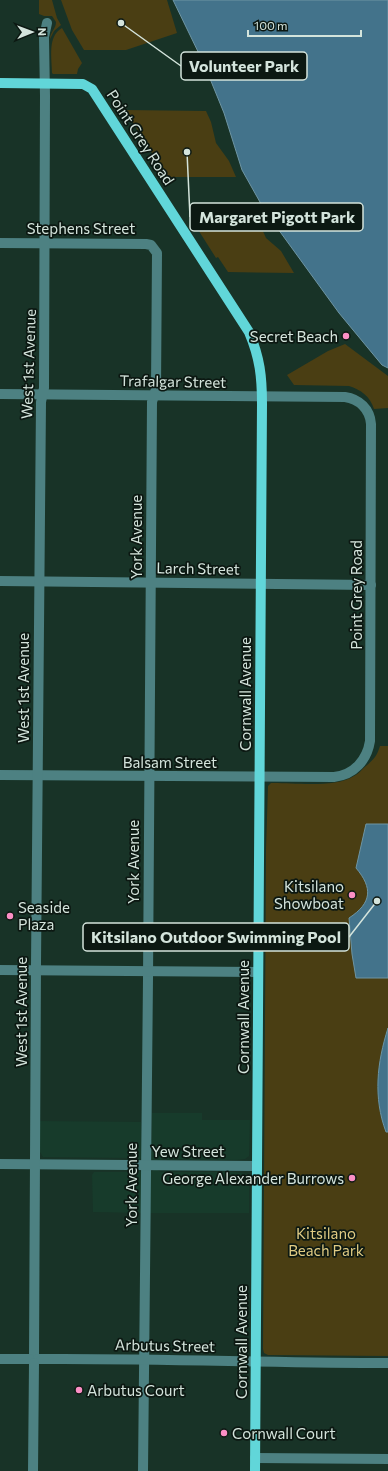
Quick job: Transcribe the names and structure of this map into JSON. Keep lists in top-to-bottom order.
{
  "streets": {
    "main road": ["Point Grey Road", "Cornwall Avenue"],
    "street": [
      "Stephens Street",
      "West 1st Avenue",
      "Trafalgar Street",
      "York Avenue",
      "Larch Street",
      "Balsam Street",
      "Yew Street",
      "Arbutus Street"
    ]
  },
  "crossings": [
    ["Point Grey Road", "West 1st Avenue"],
    ["Point Grey Road", "Trafalgar Street"],
    ["Point Grey Road", "Larch Street"],
    ["Point Grey Road", "Cornwall Avenue"],
    ["Point Grey Road", "Balsam Street"],
    ["Stephens Street", "West 1st Avenue"],
    ["Stephens Street", "York Avenue"],
    ["West 1st Avenue", "Trafalgar Street"],
    ["West 1st Avenue", "Larch Street"],
    ["West 1st Avenue", "Balsam Street"],
    ["West 1st Avenue", "Yew Street"],
    ["West 1st Avenue", "Arbutus Street"],
    ["Trafalgar Street", "York Avenue"],
    ["Trafalgar Street", "Cornwall Avenue"],
    ["York Avenue", "Larch Street"],
    ["York Avenue", "Balsam Street"],
    ["York Avenue", "Yew Street"],
    ["York Avenue", "Arbutus Street"],
    ["Larch Street", "Cornwall Avenue"],
    ["Cornwall Avenue", "Balsam Street"],
    ["Cornwall Avenue", "Yew Street"],
    ["Cornwall Avenue", "Arbutus Street"]
  ],
  "parks": ["Kitsilano Beach Park"],
  "places": [
    "Volunteer Park",
    "Margaret Pigott Park",
    "Secret Beach",
    "Kitsilano Showboat",
    "Kitsilano Outdoor Swimming Pool",
    "Seaside Plaza",
    "George Alexander Burrows",
    "Arbutus Court",
    "Cornwall Court"
  ],
  "scale_bar": "100 m",
  "north": "right"
}
